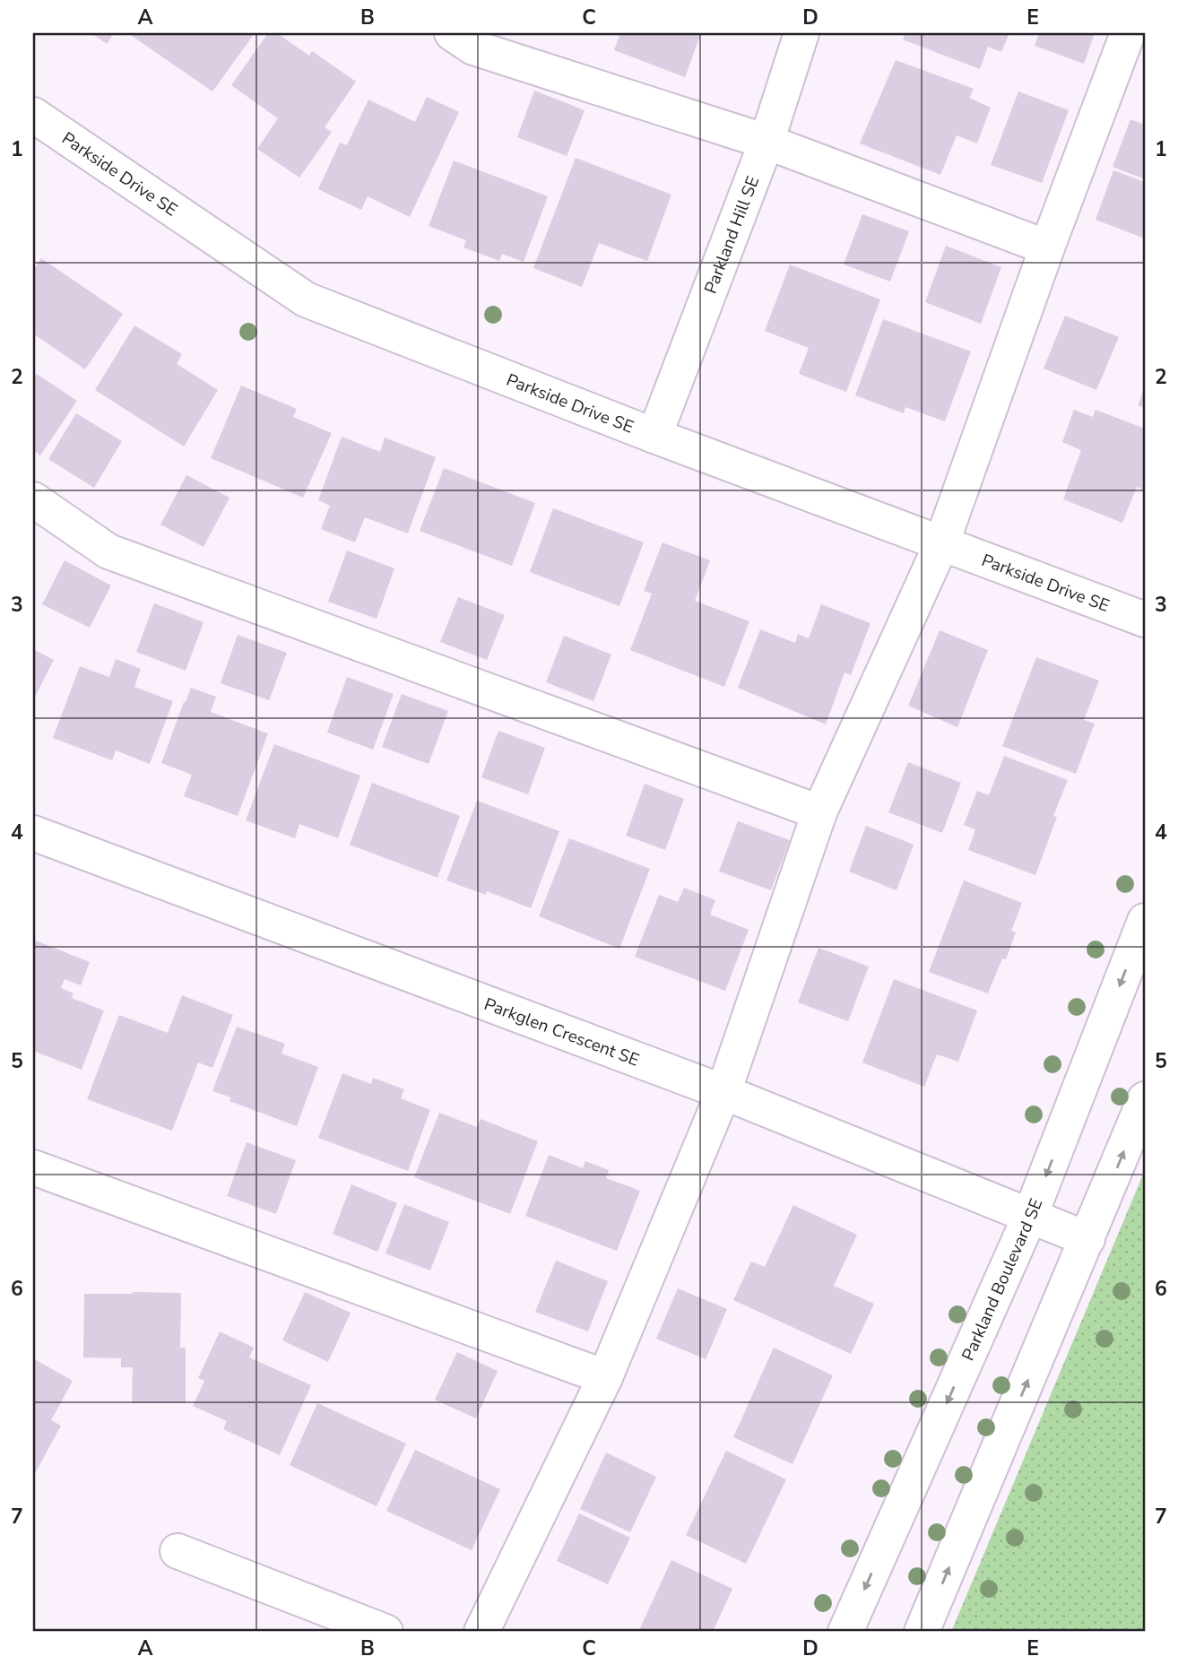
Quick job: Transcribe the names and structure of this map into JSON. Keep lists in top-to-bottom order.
{
  "streets": {
    "street": [
      "Parkside Drive SE",
      "Parkland Hill SE",
      "Parkglen Crescent SE",
      "Parkland Boulevard SE"
    ]
  },
  "crossings": [
    ["Parkside Drive SE", "Parkland Hill SE"],
    ["Parkglen Crescent SE", "Parkland Boulevard SE"]
  ],
  "grid": {
    "columns": [
      "A",
      "B",
      "C",
      "D",
      "E"
    ],
    "rows": [
      "1",
      "2",
      "3",
      "4",
      "5",
      "6",
      "7"
    ]
  }
}
